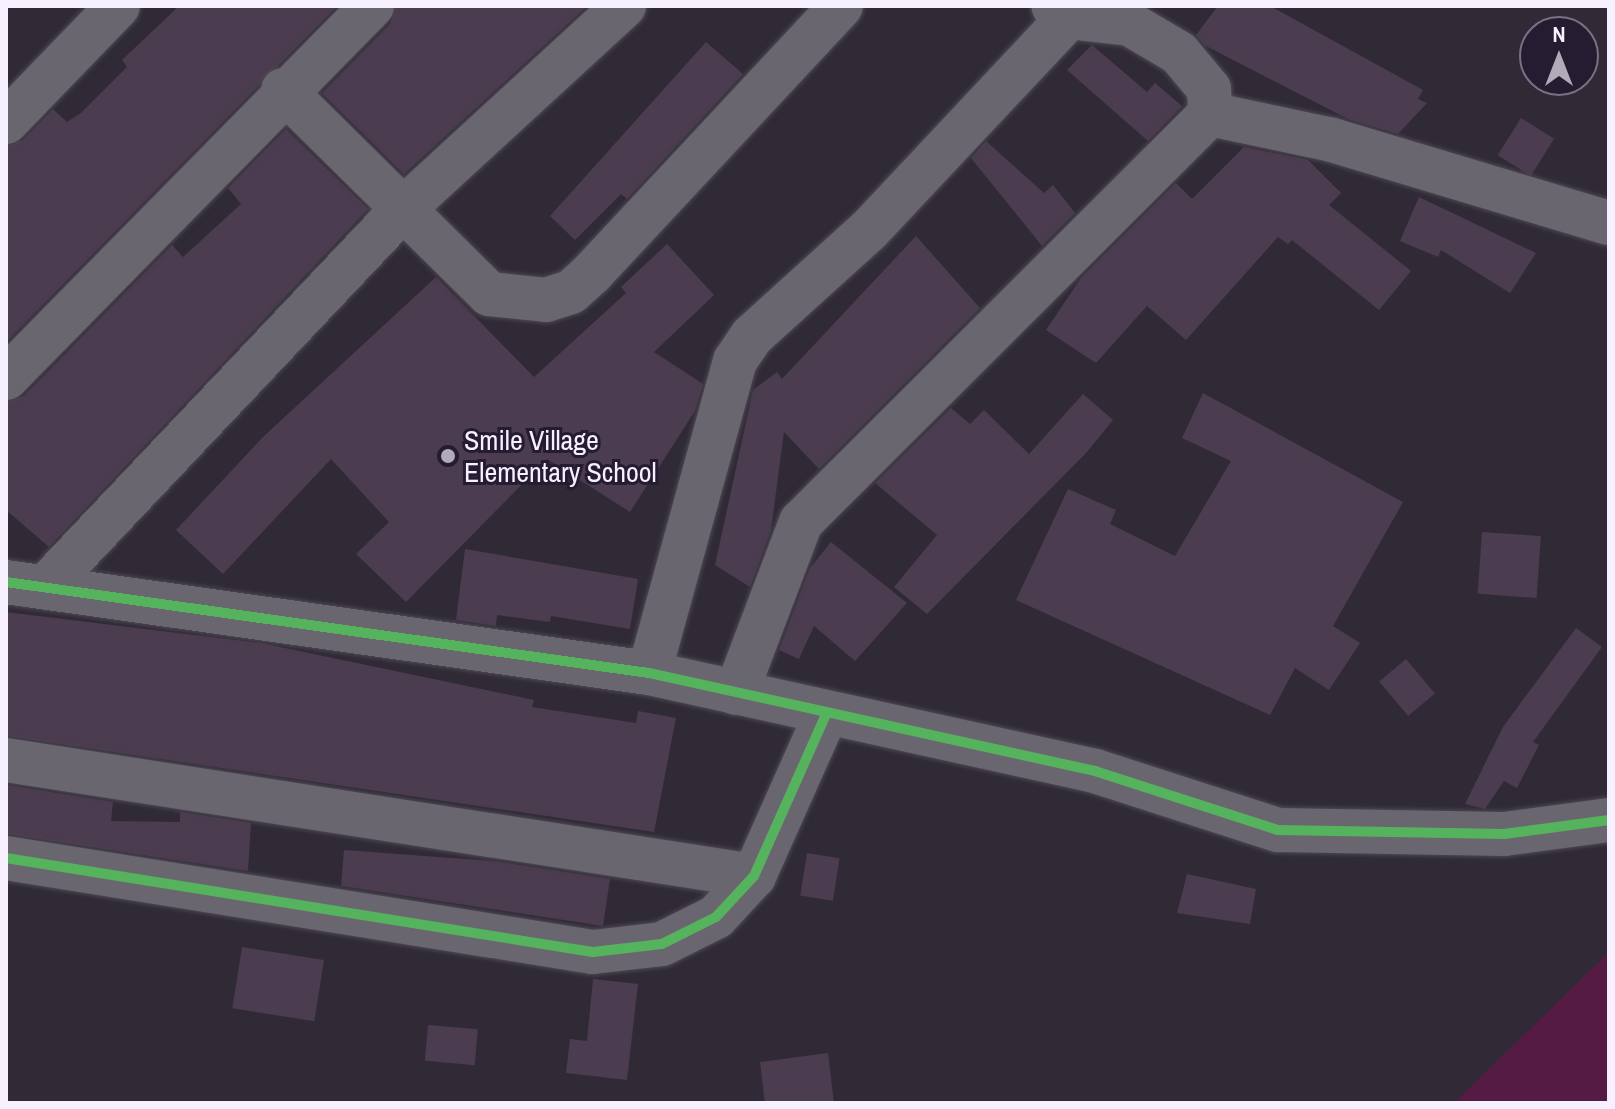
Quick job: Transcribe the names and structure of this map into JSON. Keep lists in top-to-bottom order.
{
  "places": ["Smile Village Elementary School"],
  "north": "top"
}
